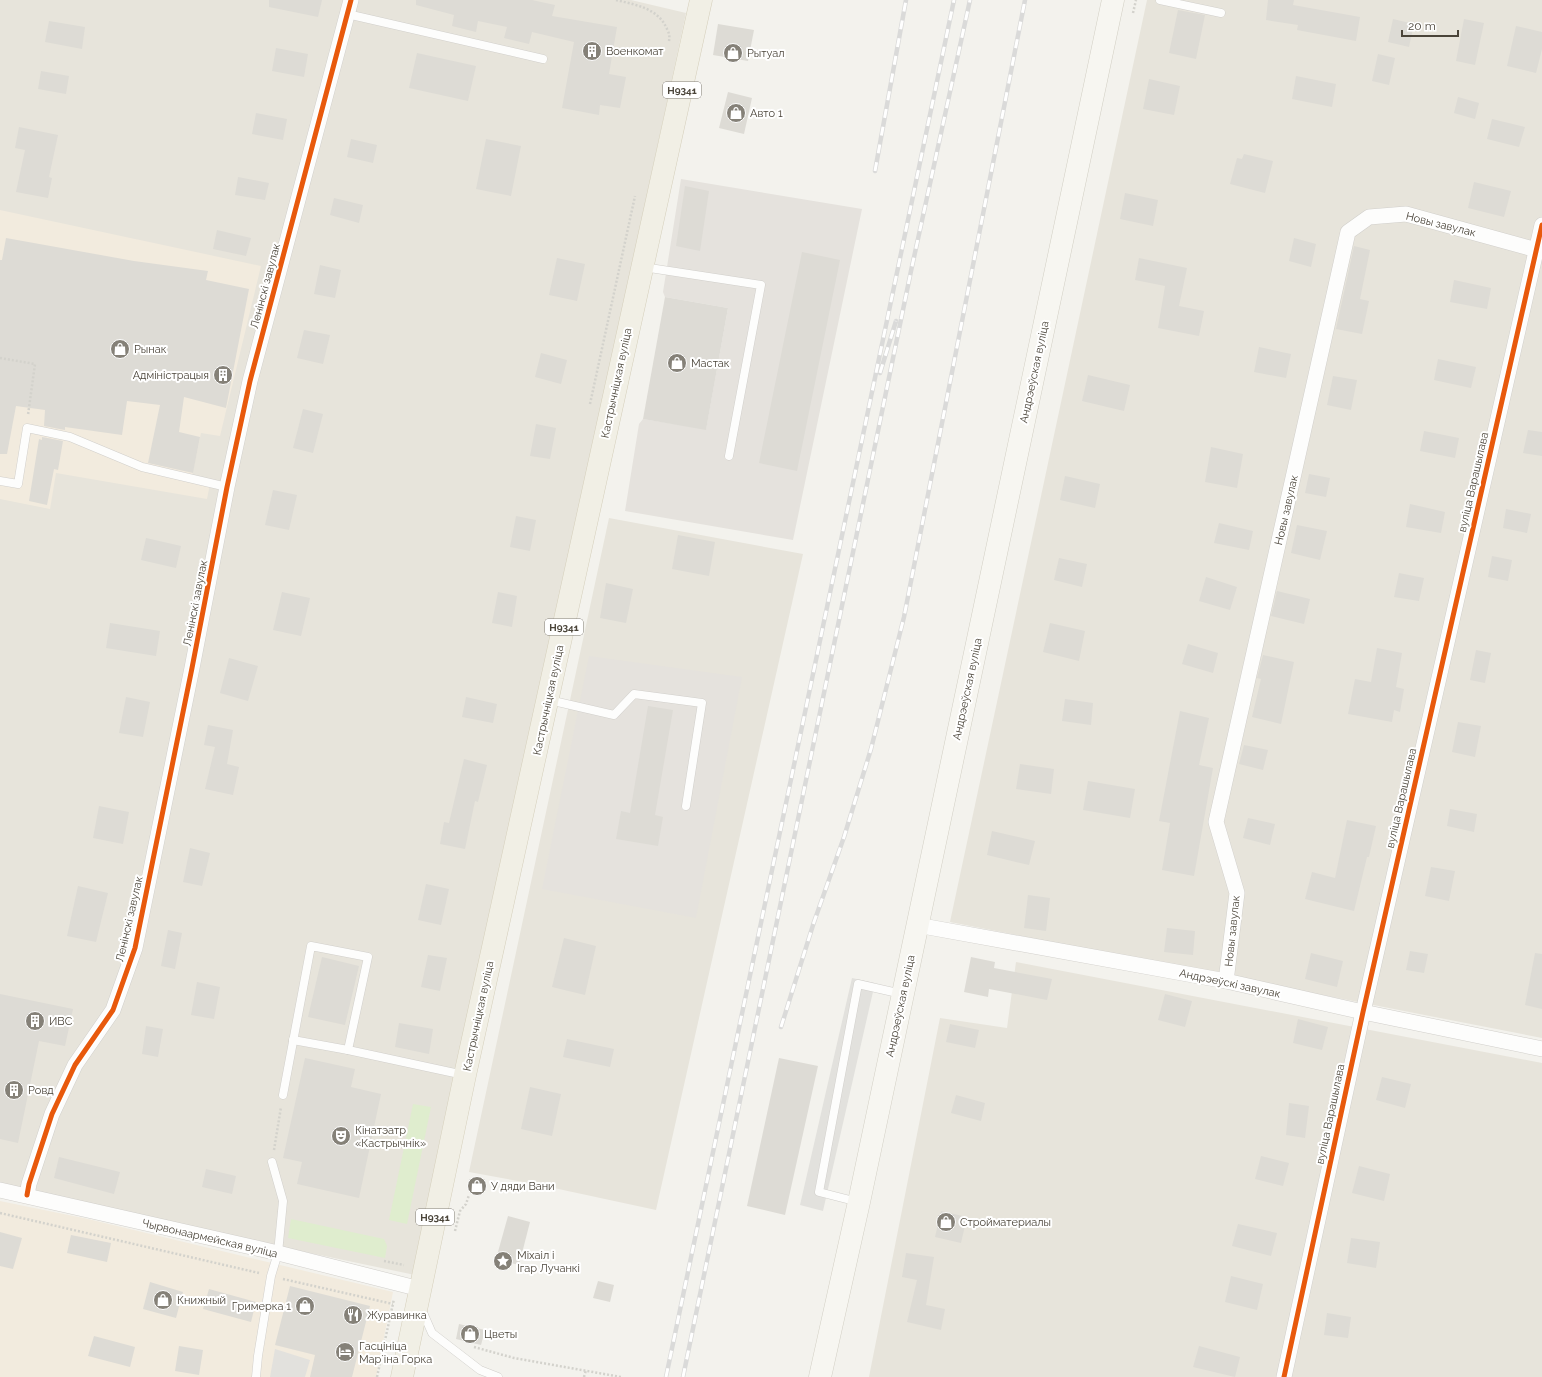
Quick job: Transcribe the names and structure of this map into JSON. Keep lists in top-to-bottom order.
{
  "streets": {
    "main road": ["Н9341", "Андрэеўская вуліца", "Кастрычніцкая вуліца"],
    "street": [
      "Новы завулак",
      "Ленінскі завулак",
      "вуліца Варашылава",
      "Андрэеўскі завулак",
      "Чырвонаармейская вуліца"
    ]
  },
  "crossings": [
    ["Новы завулак", "вуліца Варашылава"],
    ["Новы завулак", "Андрэеўскі завулак"],
    ["Ленінскі завулак", "Чырвонаармейская вуліца"],
    ["Андрэеўская вуліца", "Андрэеўскі завулак"],
    ["Кастрычніцкая вуліца", "Чырвонаармейская вуліца"],
    ["вуліца Варашылава", "Андрэеўскі завулак"]
  ],
  "places": {
    "building": [
      "Военкомат",
      "Адміністрацыя",
      "ИВС",
      "Ровд"
    ],
    "shop": [
      "Рытуал",
      "Авто 1",
      "Рынак",
      "Мастак",
      "У дяди Вани",
      "Стройматериалы",
      "Книжный",
      "Гримерка 1",
      "Цветы"
    ],
    "theatre": ["Кінатэатр «Кастрычнік»"],
    "place": ["Міхаіл і Ігар Лучанкі"],
    "restaurant": ["Журавинка"],
    "hotel": ["Гасцініца Марʼіна Горка"]
  },
  "scale_bar": "20 m"
}
